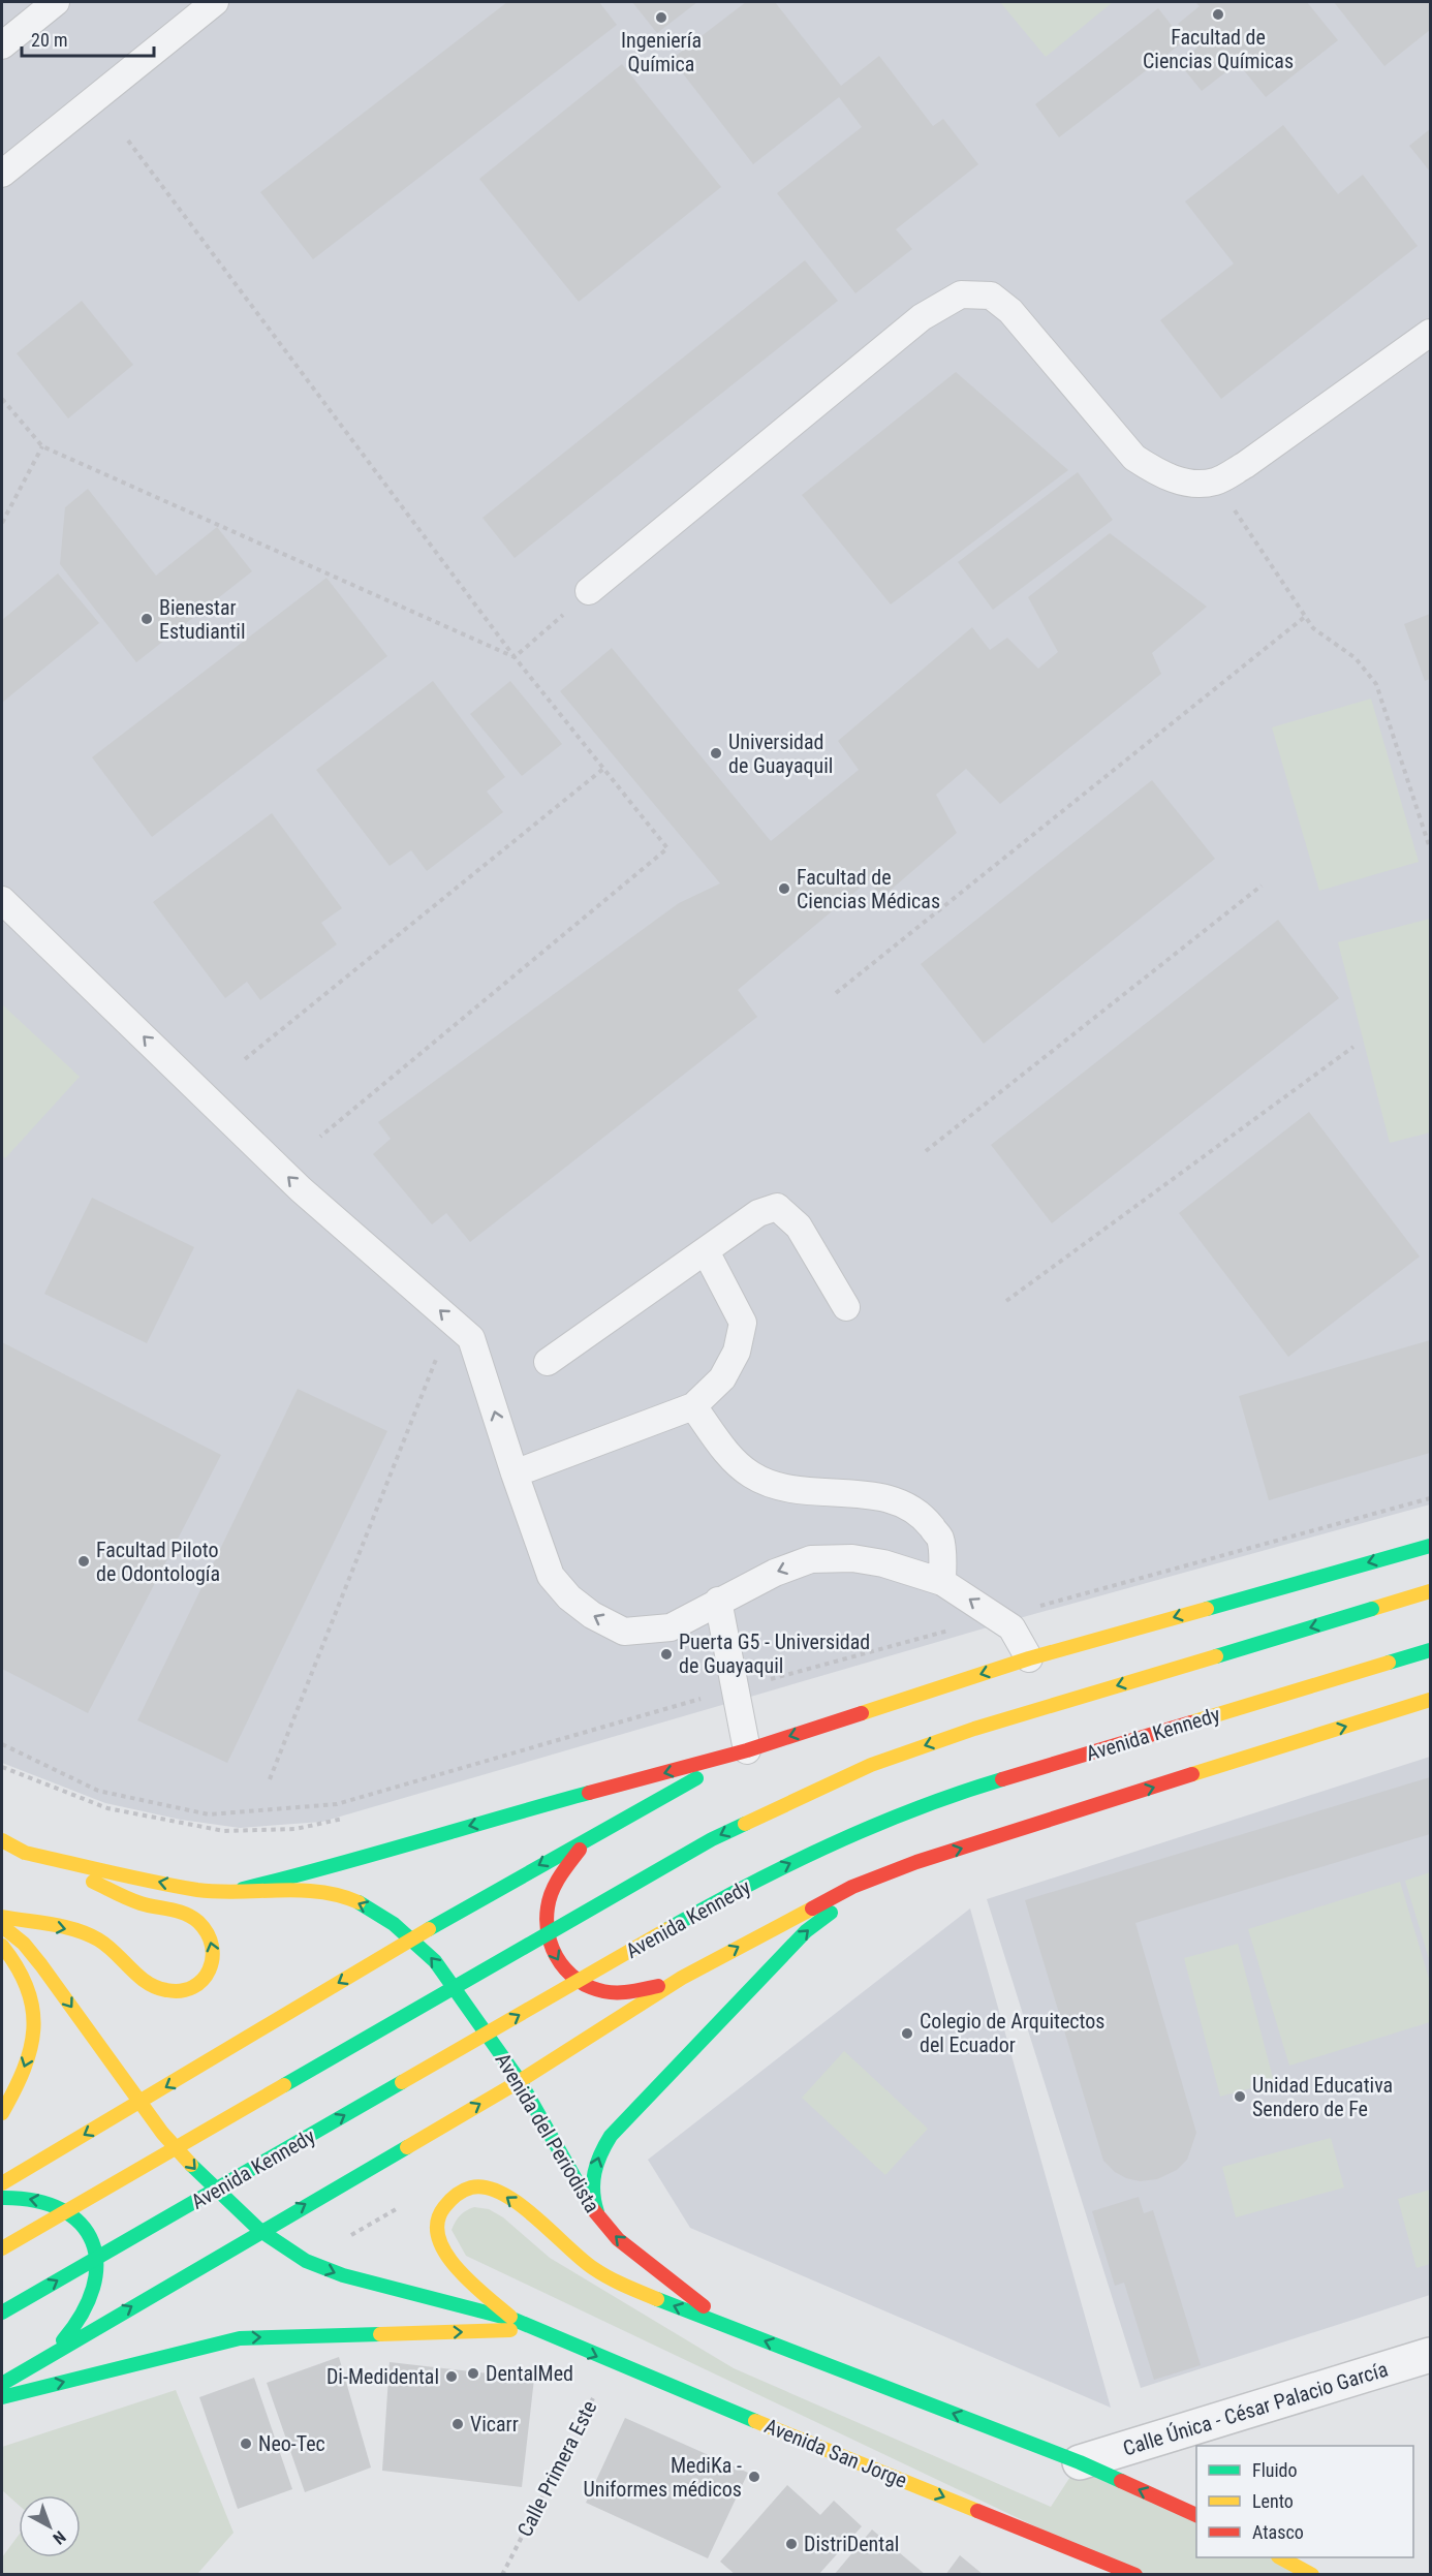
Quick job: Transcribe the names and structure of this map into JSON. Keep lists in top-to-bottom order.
{
  "streets": {
    "main road": ["Avenida Kennedy", "Avenida del Periodista", "Avenida San Jorge"],
    "street": ["Calle Única - César Palacio García"],
    "path": ["Calle Primera Este"]
  },
  "crossings": [
    ["Avenida San Jorge", "Calle Primera Este"]
  ],
  "one_way": ["Avenida del Periodista"],
  "places": [
    "Facultad de Ciencias Químicas",
    "Ingeniería Química",
    "Bienestar Estudiantil",
    "Universidad de Guayaquil",
    "Facultad de Ciencias Médicas",
    "Facultad Piloto de Odontología",
    "Puerta G5 - Universidad de Guayaquil",
    "Colegio de Arquitectos del Ecuador",
    "Unidad Educativa Sendero de Fe",
    "DentalMed",
    "Di-Medidental",
    "Vicarr",
    "Neo-Tec",
    "MediKa - Uniformes médicos",
    "DistriDental"
  ],
  "legend": ["Fluido", "Lento", "Atasco"],
  "scale_bar": "20 m",
  "north": "bottom right"
}
